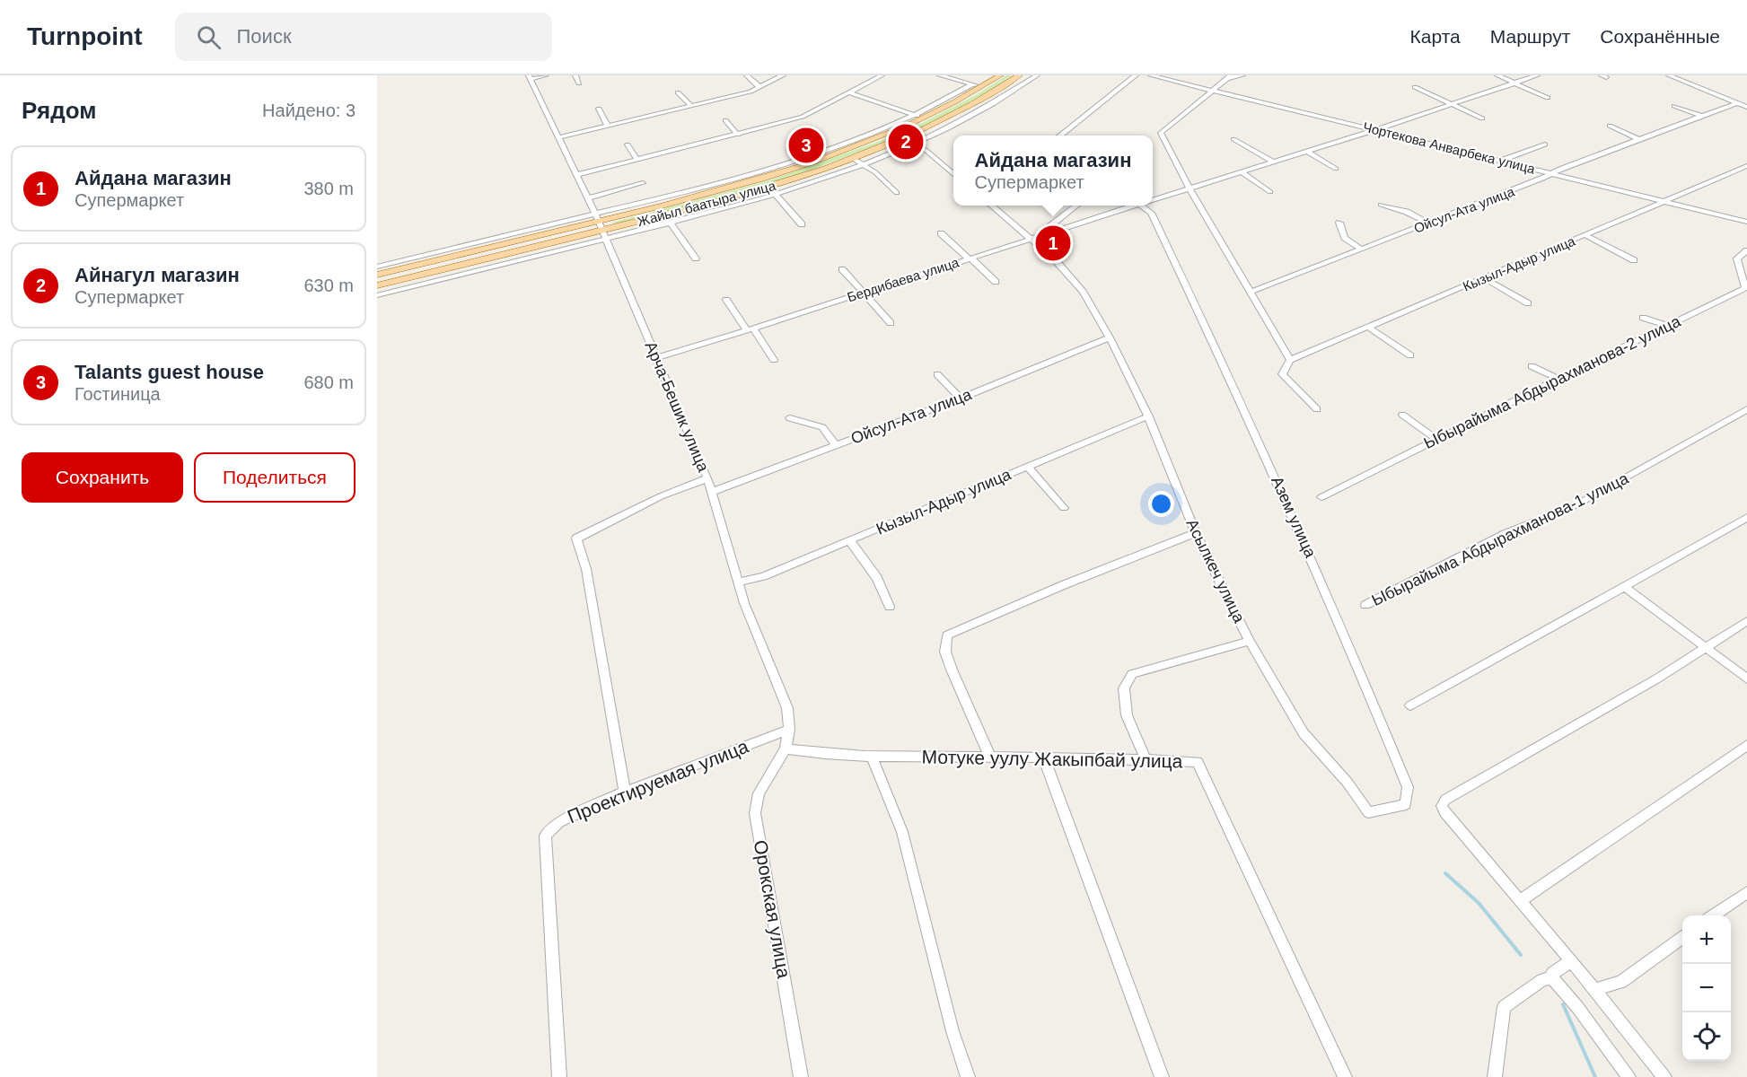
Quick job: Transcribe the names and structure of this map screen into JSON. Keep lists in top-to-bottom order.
{
  "streets": {
    "main road": ["Жайыл баатыра улица"],
    "street": [
      "Чортекова Анварбека улица",
      "Ойсул-Ата улица",
      "Кызыл-Адыр улица",
      "Бердибаева улица",
      "Ыбырайыма Абдырахманова-2 улица",
      "Арча-Бешик улица",
      "Азем улица",
      "Ыбырайыма Абдырахманова-1 улица",
      "Асылкеч улица",
      "Мотуке уулу Жакыпбай улица",
      "Проектируемая улица",
      "Орокская улица"
    ]
  },
  "crossings": [
    ["Чортекова Анварбека улица", "Ойсул-Ата улица"],
    ["Чортекова Анварбека улица", "Кызыл-Адыр улица"],
    ["Чортекова Анварбека улица", "Бердибаева улица"],
    ["Жайыл баатыра улица", "Арча-Бешик улица"],
    ["Ойсул-Ата улица", "Арча-Бешик улица"],
    ["Ойсул-Ата улица", "Асылкеч улица"],
    ["Кызыл-Адыр улица", "Арча-Бешик улица"],
    ["Кызыл-Адыр улица", "Асылкеч улица"],
    ["Бердибаева улица", "Арча-Бешик улица"],
    ["Бердибаева улица", "Асылкеч улица"],
    ["Арча-Бешик улица", "Мотуке уулу Жакыпбай улица"],
    ["Арча-Бешик улица", "Проектируемая улица"],
    ["Арча-Бешик улица", "Орокская улица"],
    ["Азем улица", "Асылкеч улица"],
    ["Мотуке уулу Жакыпбай улица", "Орокская улица"]
  ],
  "page": {
    "header": "Turnpoint",
    "search": "Поиск",
    "nav": ["Карта", "Маршрут", "Сохранённые"],
    "heading": ["Рядом", "Найдено: 3"],
    "pins": ["2", "3", "1"],
    "popup": ["Айдана магазин", "Супермаркет"],
    "list": [
      {
        "mark": "1",
        "name": "Айдана магазин",
        "note": "Супермаркет",
        "value": "380 m"
      },
      {
        "mark": "2",
        "name": "Айнагул магазин",
        "note": "Супермаркет",
        "value": "630 m"
      },
      {
        "mark": "3",
        "name": "Talants guest house",
        "note": "Гостиница",
        "value": "680 m"
      }
    ],
    "buttons": ["Сохранить", "Поделиться"],
    "map_buttons": ["+", "−"]
  }
}
